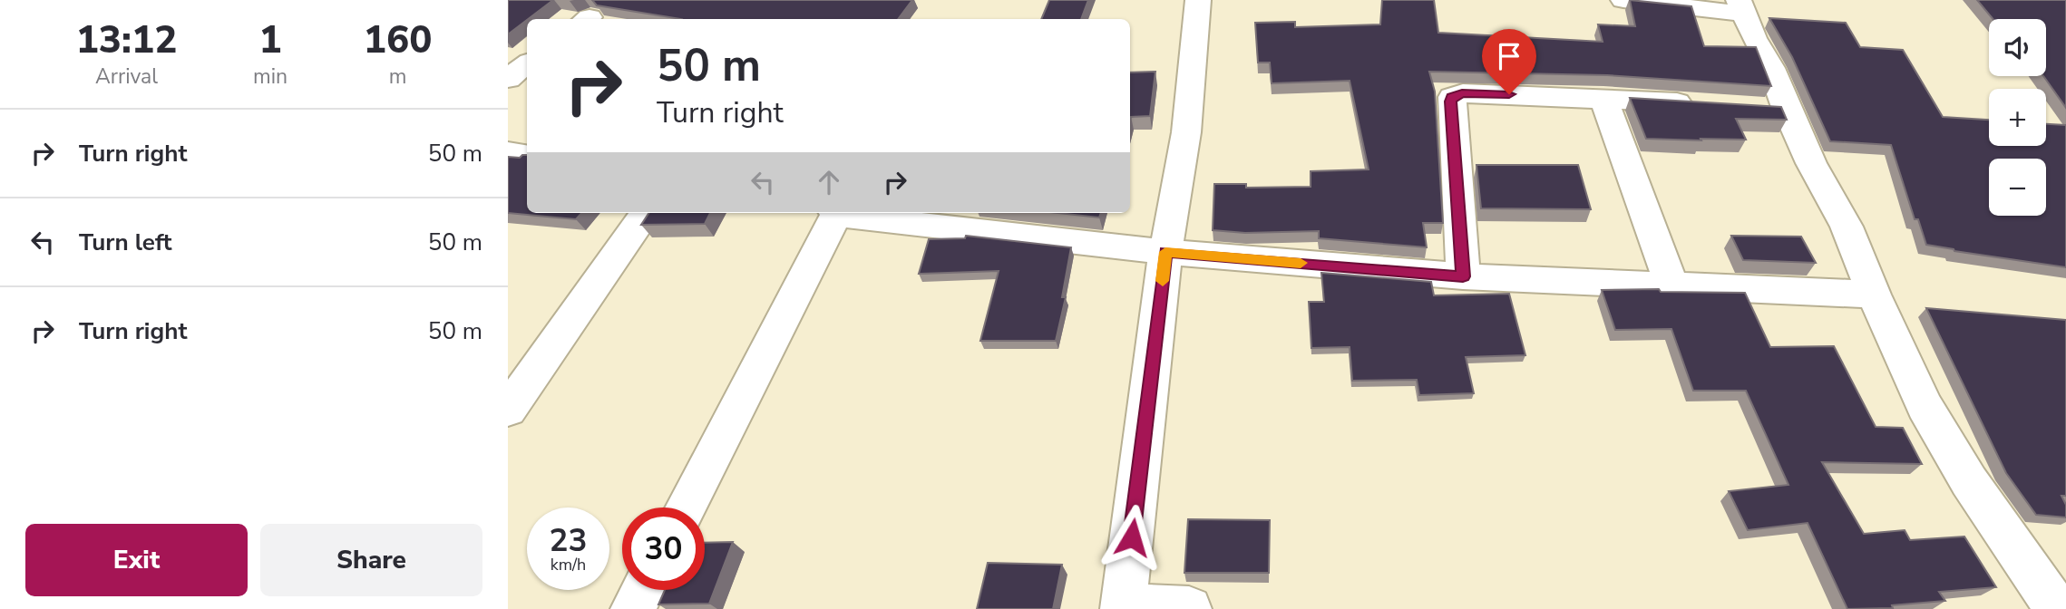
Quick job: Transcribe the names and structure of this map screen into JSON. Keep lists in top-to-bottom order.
{
  "page": {
    "eta": [
      "13:12",
      "Arrival",
      "1",
      "min",
      "160",
      "m"
    ],
    "map_buttons": ["+", "−"],
    "turn": ["50 m", "Turn right"],
    "list": [
      {
        "name": "Turn right",
        "value": "50 m"
      },
      {
        "name": "Turn left",
        "value": "50 m"
      },
      {
        "name": "Turn right",
        "value": "50 m"
      }
    ],
    "speed": "23 km/h",
    "limit": "30",
    "buttons": ["Exit", "Share"]
  }
}
